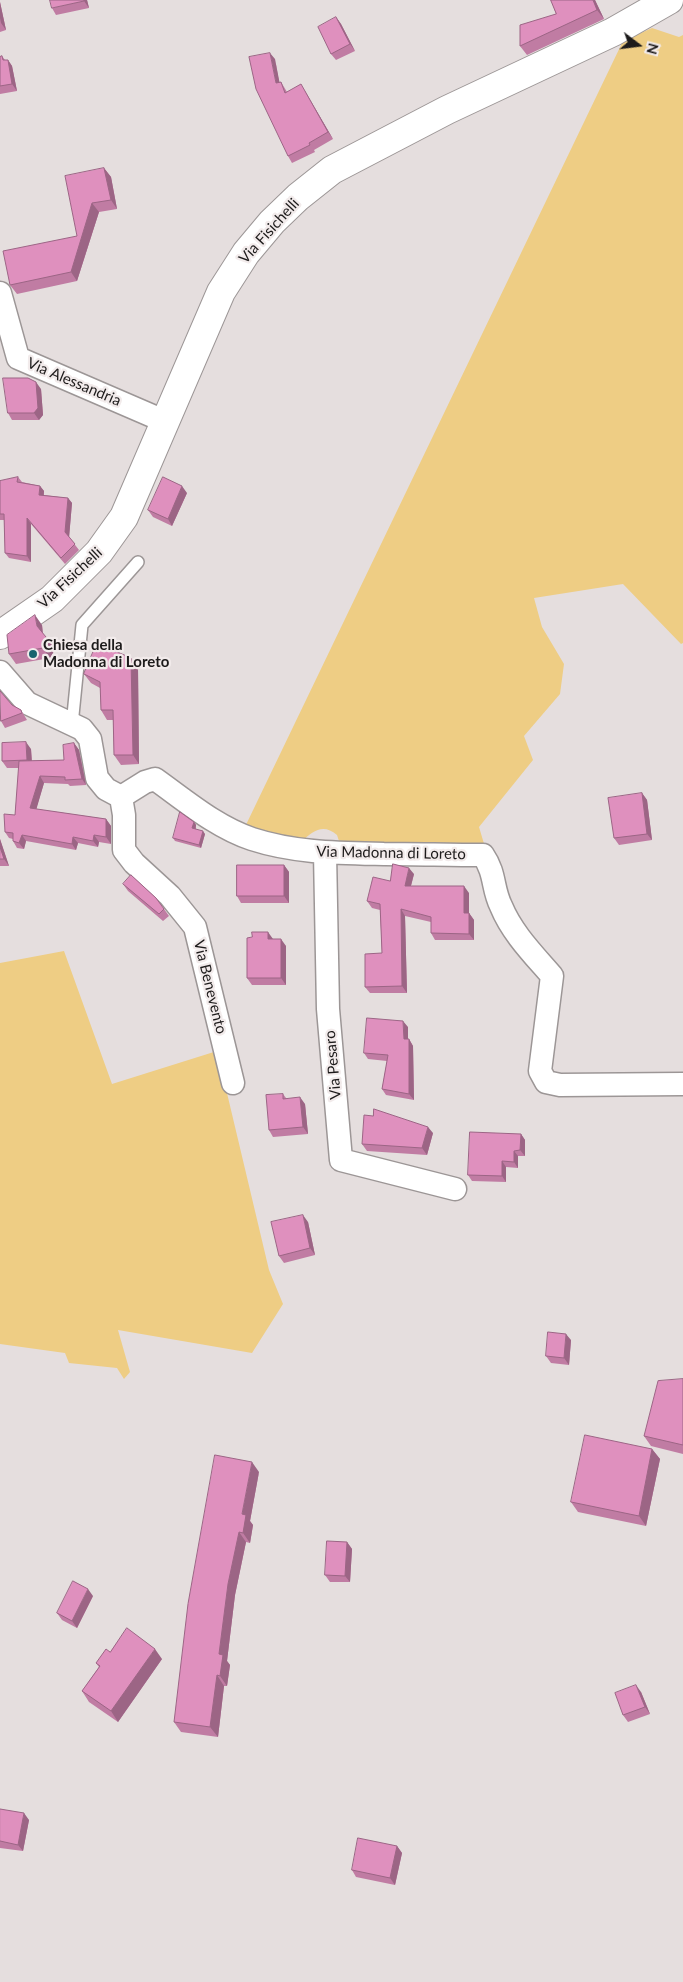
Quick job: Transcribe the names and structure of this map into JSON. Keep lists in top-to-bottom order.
{
  "streets": {
    "main road": ["Via Fisichelli"],
    "street": [
      "Via Alessandria",
      "Via Madonna di Loreto",
      "Via Benevento",
      "Via Pesaro"
    ]
  },
  "crossings": [
    ["Via Fisichelli", "Via Alessandria"],
    ["Via Madonna di Loreto", "Via Benevento"],
    ["Via Madonna di Loreto", "Via Pesaro"]
  ],
  "places": ["Chiesa della Madonna di Loreto"],
  "north": "right"
}
